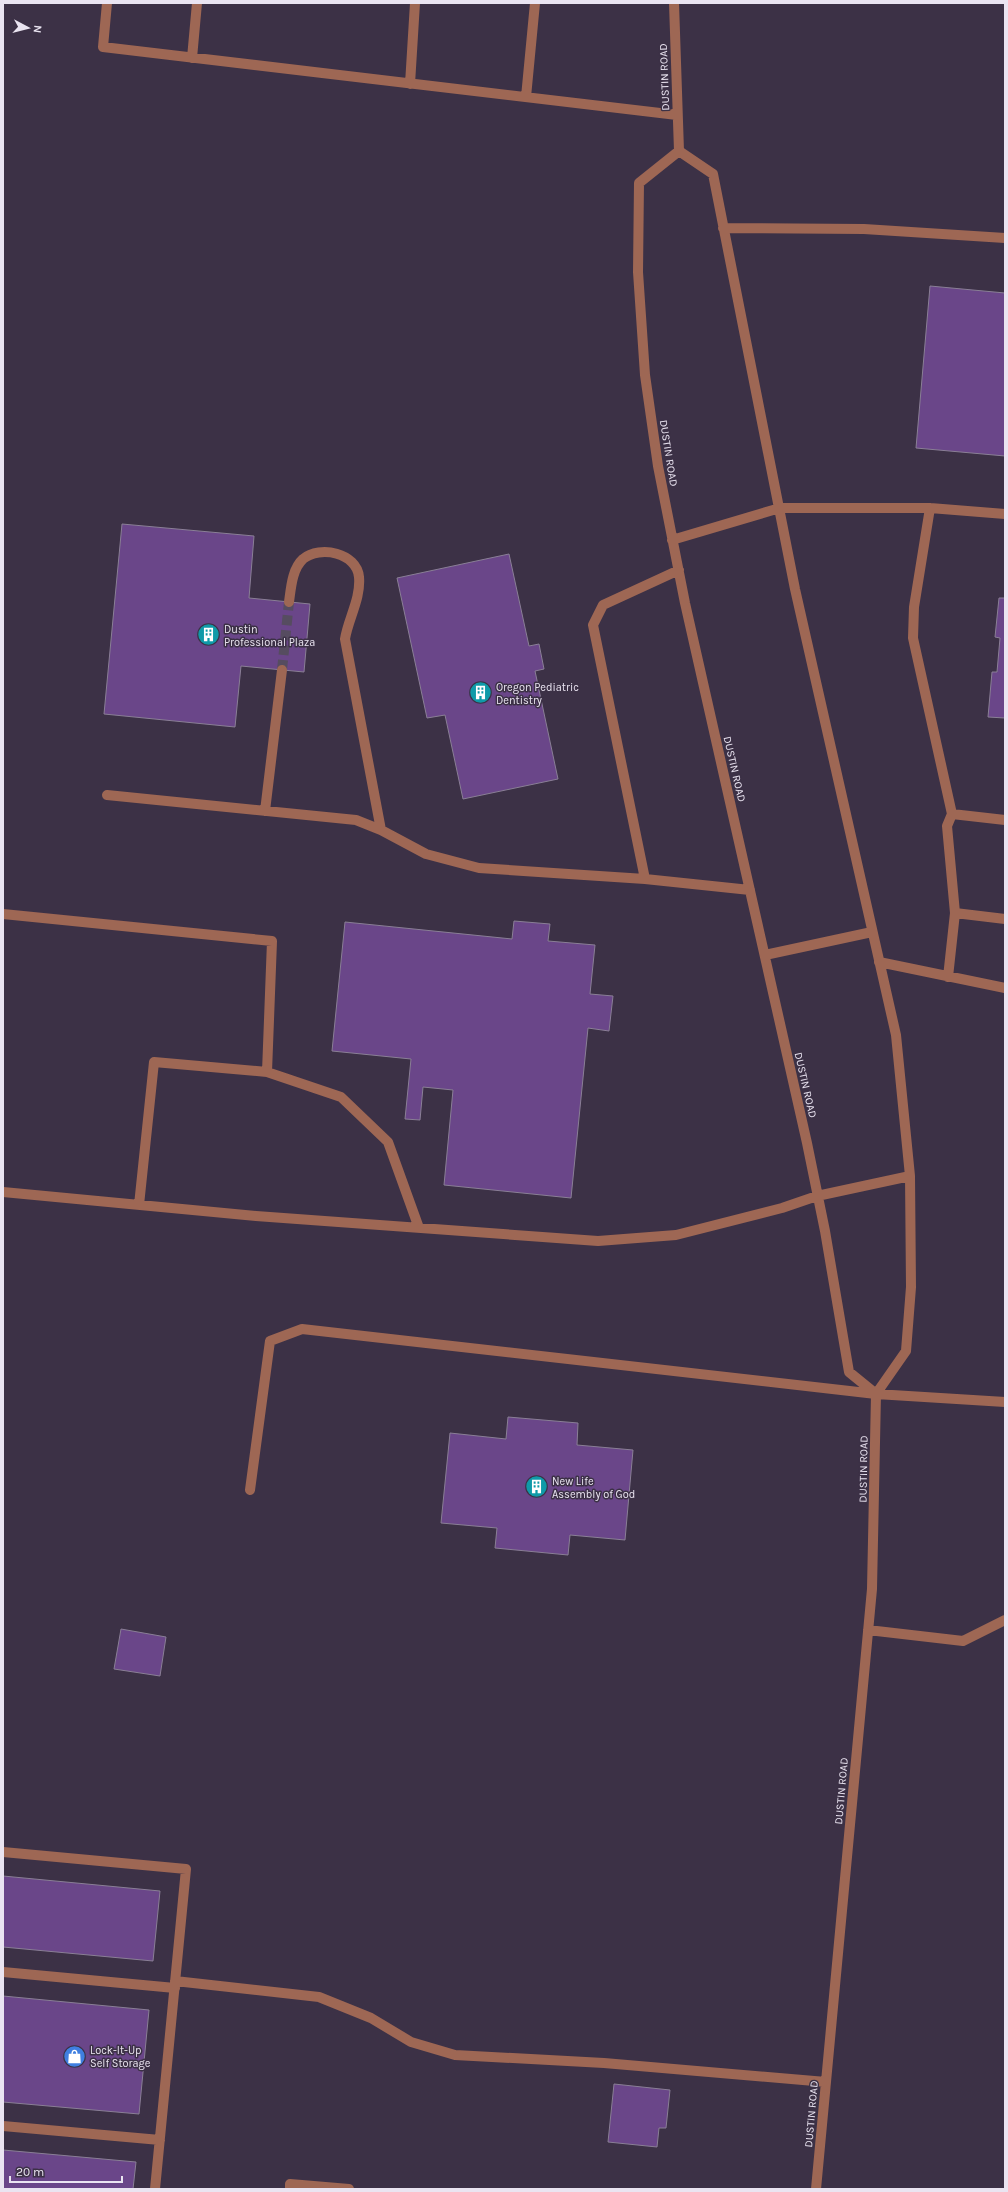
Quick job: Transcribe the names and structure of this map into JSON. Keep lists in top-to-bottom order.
{
  "streets": {
    "street": ["DUSTIN ROAD"]
  },
  "places": {
    "building": ["Dustin Professional Plaza", "Oregon Pediatric Dentistry", "New Life Assembly of God"],
    "shop": ["Lock-It-Up Self Storage"]
  },
  "scale_bar": "20 m",
  "north": "right"
}
